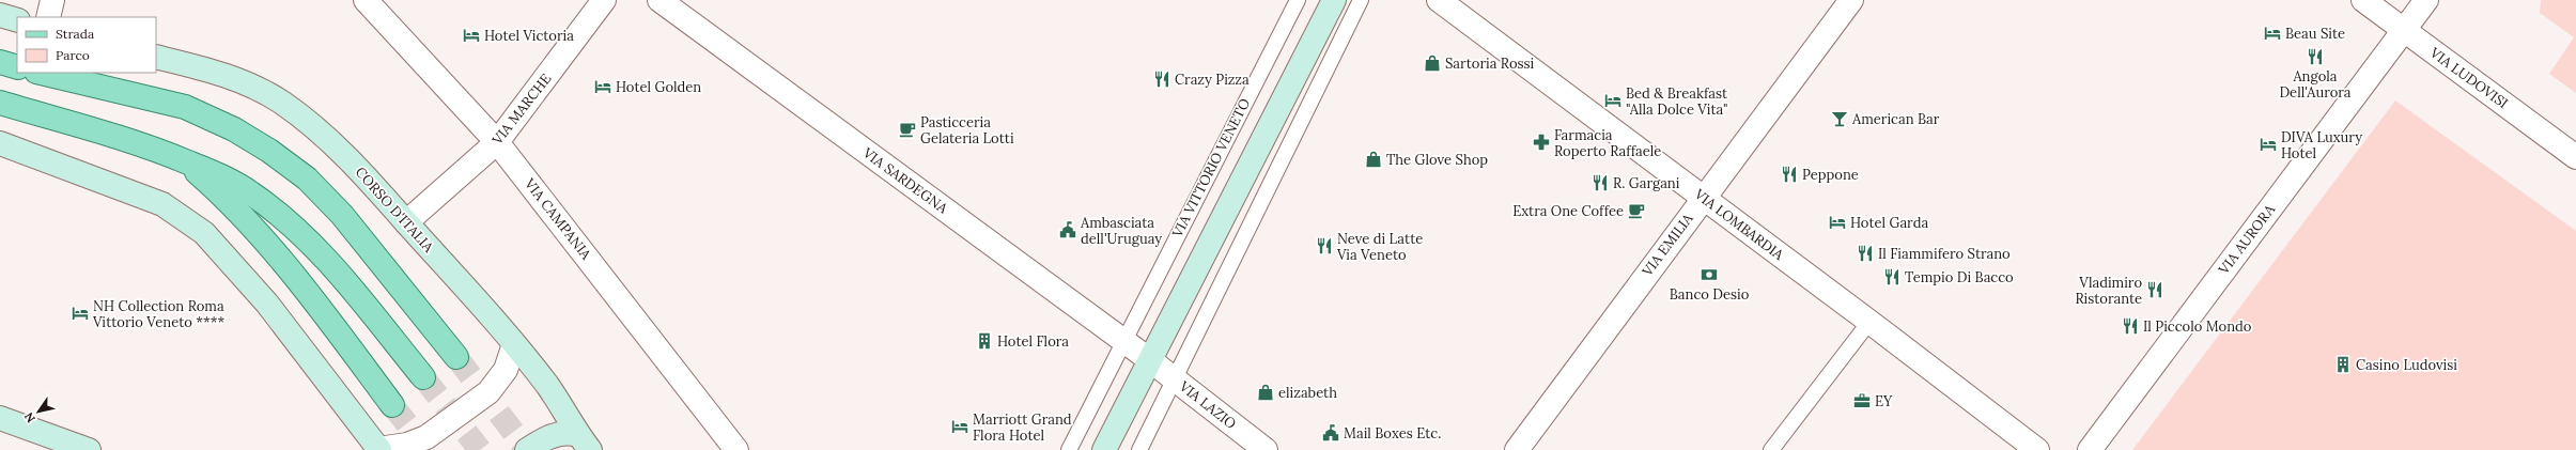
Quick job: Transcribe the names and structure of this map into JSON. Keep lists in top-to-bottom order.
{
  "streets": {
    "main road": ["CORSO D'ITALIA"],
    "street": [
      "VIA LUDOVISI",
      "VIA MARCHE",
      "VIA SARDEGNA",
      "VIA CAMPANIA",
      "VIA LOMBARDIA",
      "VIA AURORA",
      "VIA EMILIA",
      "VIA LAZIO"
    ],
    "lane": ["VIA VITTORIO VENETO"]
  },
  "crossings": [
    ["VIA LUDOVISI", "VIA AURORA"],
    ["VIA MARCHE", "CORSO D'ITALIA"],
    ["VIA MARCHE", "VIA CAMPANIA"],
    ["VIA VITTORIO VENETO", "VIA SARDEGNA"],
    ["VIA SARDEGNA", "VIA LAZIO"],
    ["VIA LOMBARDIA", "VIA EMILIA"]
  ],
  "places": {
    "hotel": [
      "Beau Site",
      "Hotel Victoria",
      "Hotel Golden",
      "Bed & Breakfast \"Alla Dolce Vita\"",
      "DIVA Luxury Hotel",
      "Hotel Garda",
      "NH Collection Roma Vittorio Veneto ****",
      "Marriott Grand Flora Hotel"
    ],
    "restaurant": [
      "Angola Dell'Aurora",
      "Crazy Pizza",
      "Peppone",
      "R. Gargani",
      "Neve di Latte Via Veneto",
      "Il Fiammifero Strano",
      "Tempio Di Bacco",
      "Vladimiro Ristorante",
      "Il Piccolo Mondo"
    ],
    "shop": ["Sartoria Rossi", "The Glove Shop", "elizabeth"],
    "bar": ["American Bar"],
    "cafe": ["Pasticceria Gelateria Lotti", "Extra One Coffee"],
    "pharmacy": ["Farmacia Roperto Raffaele"],
    "public building": ["Ambasciata dell'Uruguay", "Mail Boxes Etc."],
    "bank": ["Banco Desio"],
    "building": ["Hotel Flora", "Casino Ludovisi"],
    "office": ["EY"]
  },
  "legend": ["Strada", "Parco"],
  "north": "bottom left"
}
